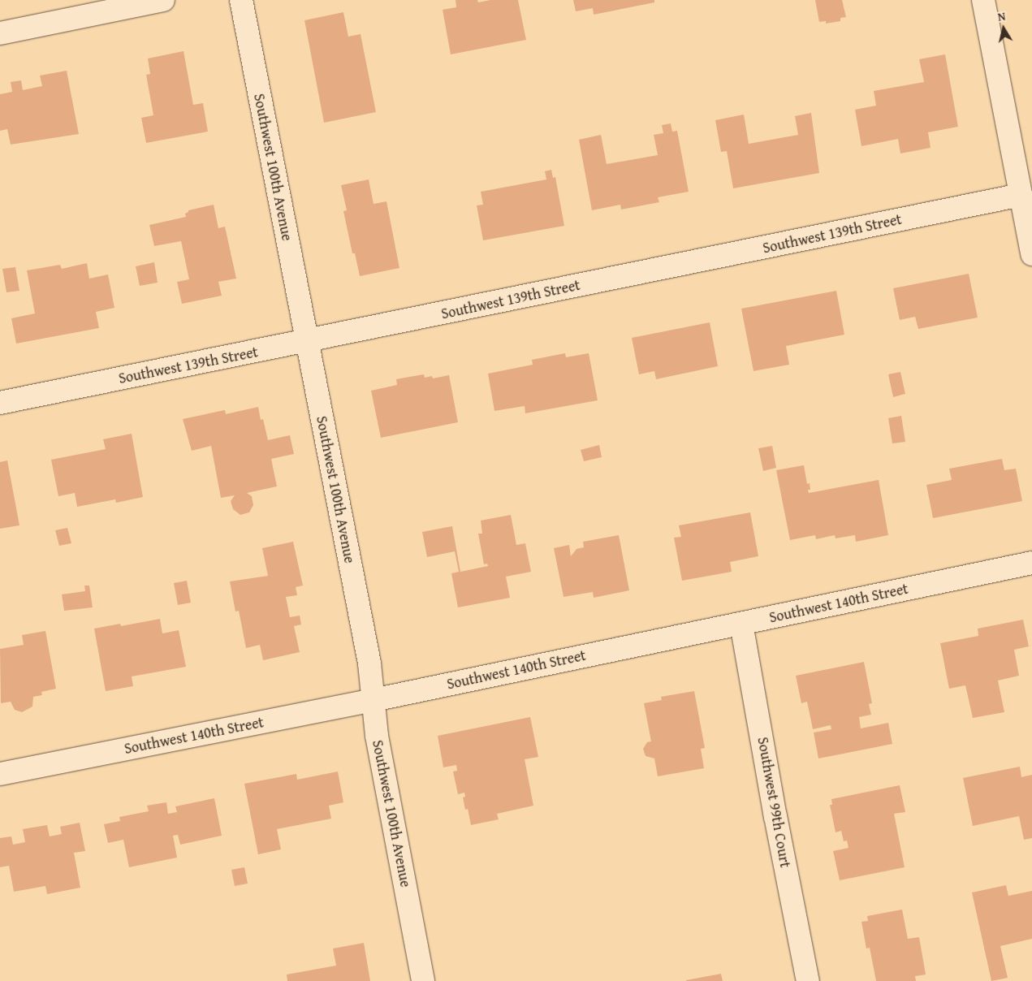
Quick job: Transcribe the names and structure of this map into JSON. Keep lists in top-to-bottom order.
{
  "streets": {
    "street": [
      "Southwest 100th Avenue",
      "Southwest 139th Street",
      "Southwest 140th Street",
      "Southwest 99th Court"
    ]
  },
  "crossings": [
    ["Southwest 100th Avenue", "Southwest 139th Street"],
    ["Southwest 100th Avenue", "Southwest 140th Street"],
    ["Southwest 140th Street", "Southwest 99th Court"]
  ],
  "north": "top"
}
